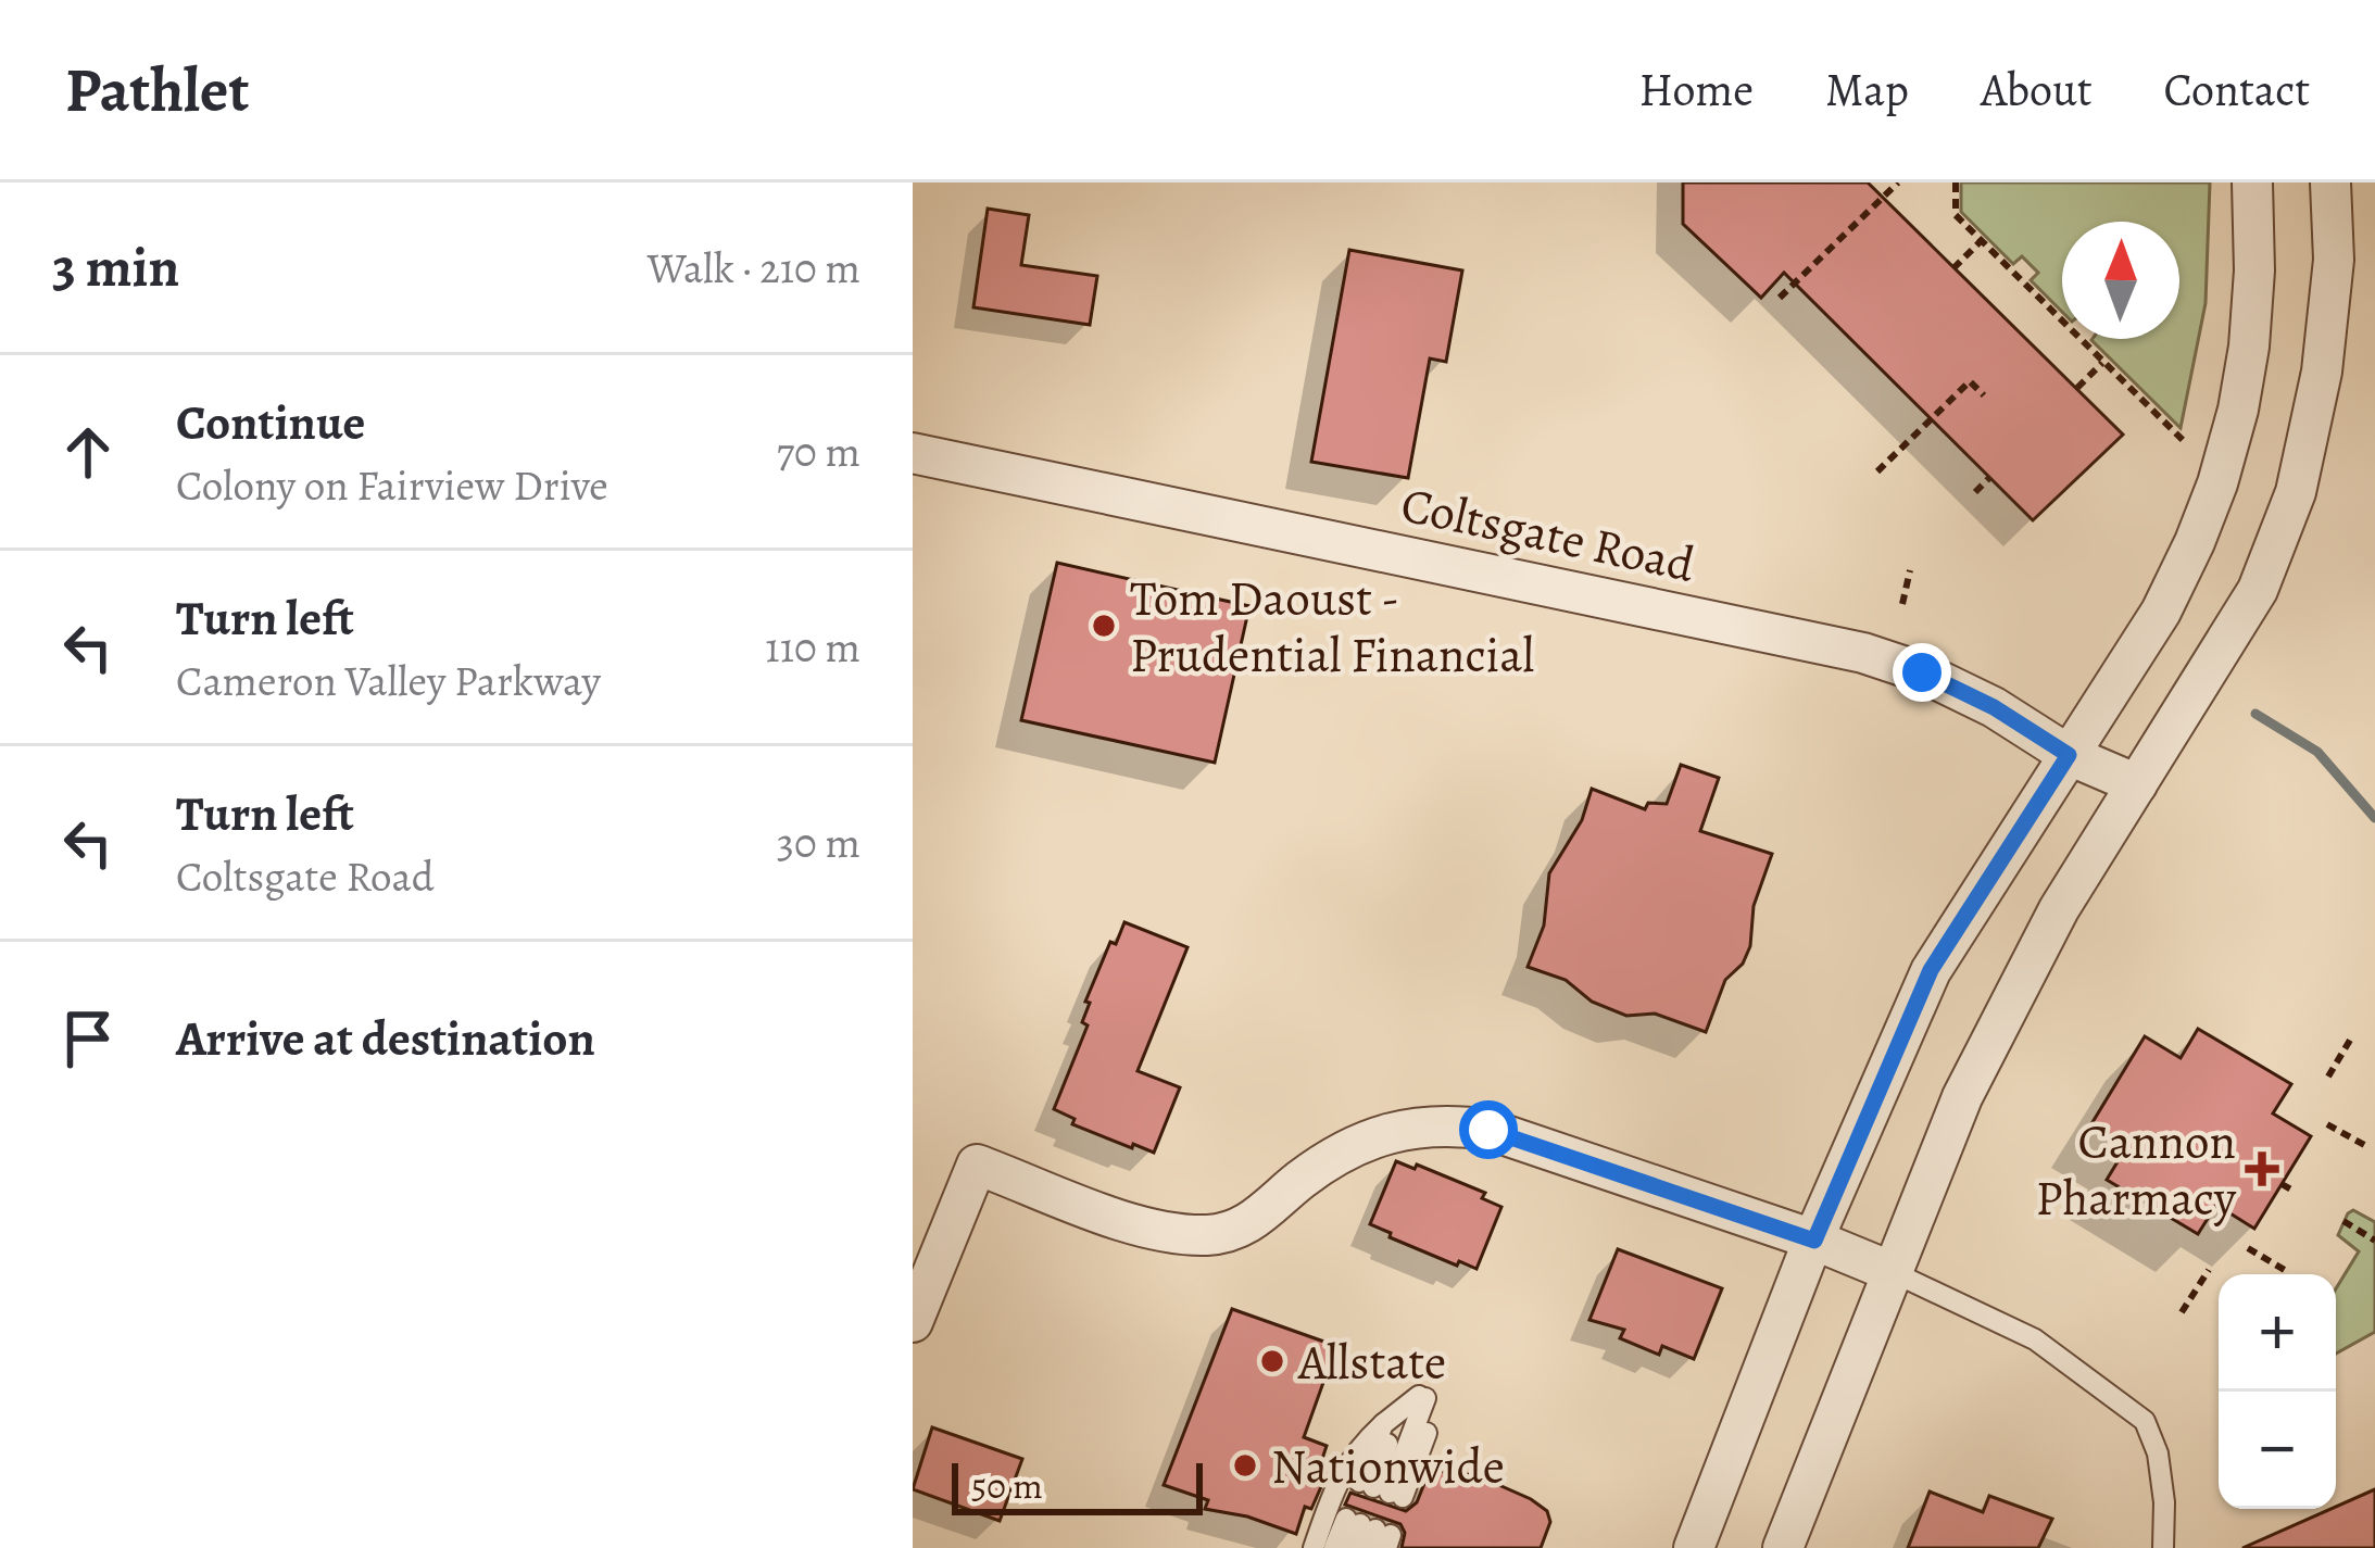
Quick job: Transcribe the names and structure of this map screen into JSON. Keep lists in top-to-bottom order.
{
  "streets": {
    "street": ["Coltsgate Road"]
  },
  "places": {
    "other": ["Tom Daoust - Prudential Financial", "Allstate", "Nationwide"],
    "health": ["Cannon Pharmacy"]
  },
  "scale_bar": "50 m",
  "north": "top",
  "page": {
    "header": "Pathlet",
    "nav": [
      "Home",
      "Map",
      "About",
      "Contact"
    ],
    "heading": ["3 min", "Walk · 210 m"],
    "list": [
      ["Continue", "Colony on Fairview Drive", "70 m"],
      ["Turn left", "Cameron Valley Parkway", "110 m"],
      ["Turn left", "Coltsgate Road", "30 m"],
      "Arrive at destination"
    ],
    "map_buttons": ["+", "−"],
    "scale": "50 m"
  }
}
